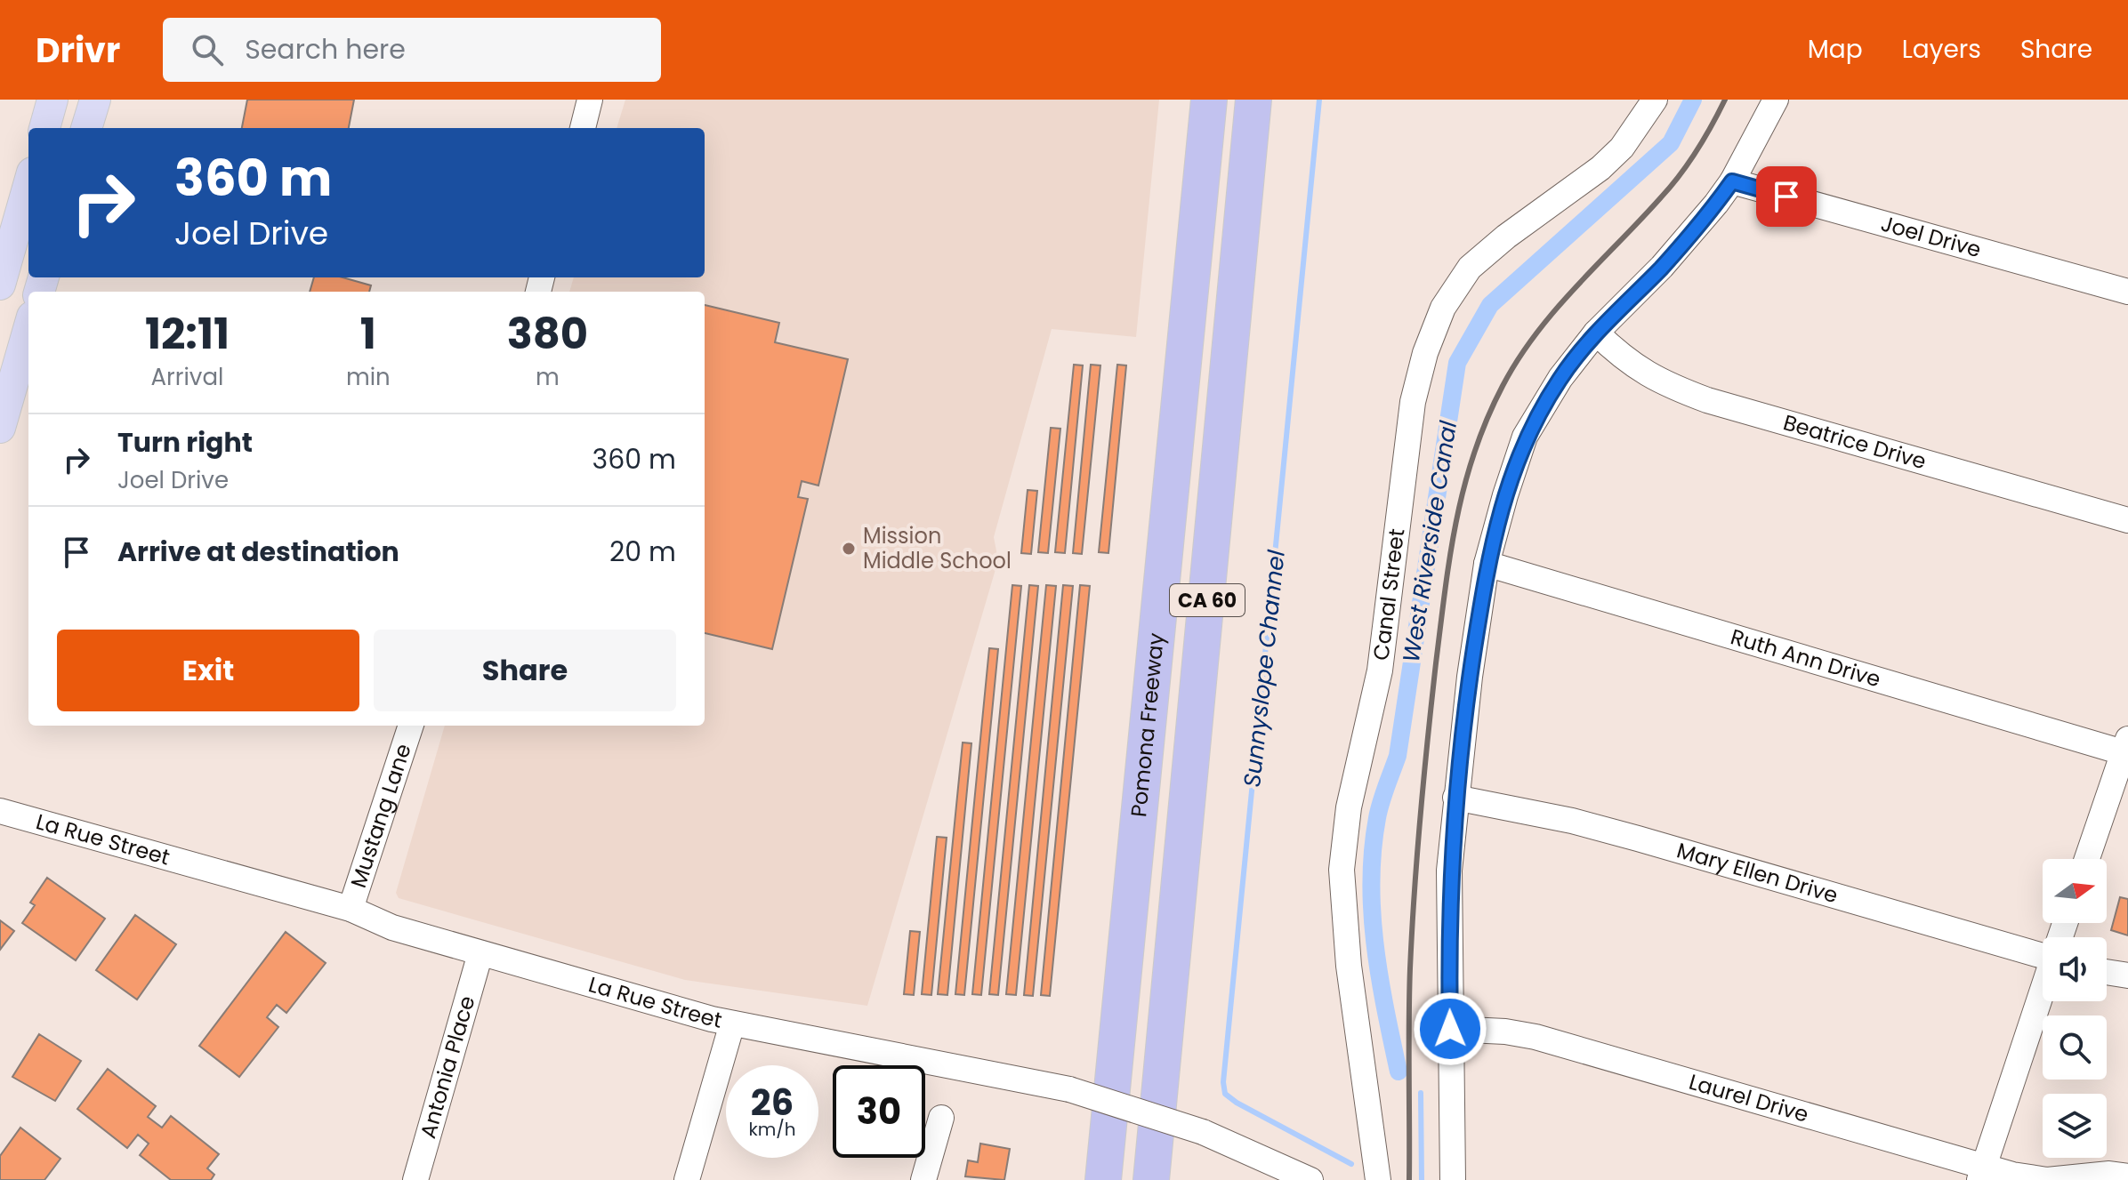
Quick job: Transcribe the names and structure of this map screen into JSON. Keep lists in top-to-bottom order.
{
  "streets": {
    "highway": ["CA 60", "Pomona Freeway"],
    "street": [
      "Joel Drive",
      "Beatrice Drive",
      "Canal Street",
      "Ruth Ann Drive",
      "Mustang Lane",
      "La Rue Street",
      "Mary Ellen Drive",
      "Antonia Place",
      "Laurel Drive"
    ]
  },
  "crossings": [
    ["Mustang Lane", "La Rue Street"],
    ["La Rue Street", "Antonia Place"]
  ],
  "water": ["West Riverside Canal", "Sunnyslope Channel"],
  "places": ["Mission Middle School"],
  "north": "right",
  "page": {
    "header": "Drivr",
    "search": "Search here",
    "nav": ["Map", "Layers", "Share"],
    "turn": ["360 m", "Joel Drive"],
    "eta": [
      "12:11",
      "Arrival",
      "1",
      "min",
      "380",
      "m"
    ],
    "list": [
      {
        "name": "Turn right",
        "note": "Joel Drive",
        "value": "360 m"
      },
      {
        "name": "Arrive at destination",
        "value": "20 m"
      }
    ],
    "buttons": ["Exit", "Share"],
    "speed": "26 km/h",
    "limit": "30"
  }
}
